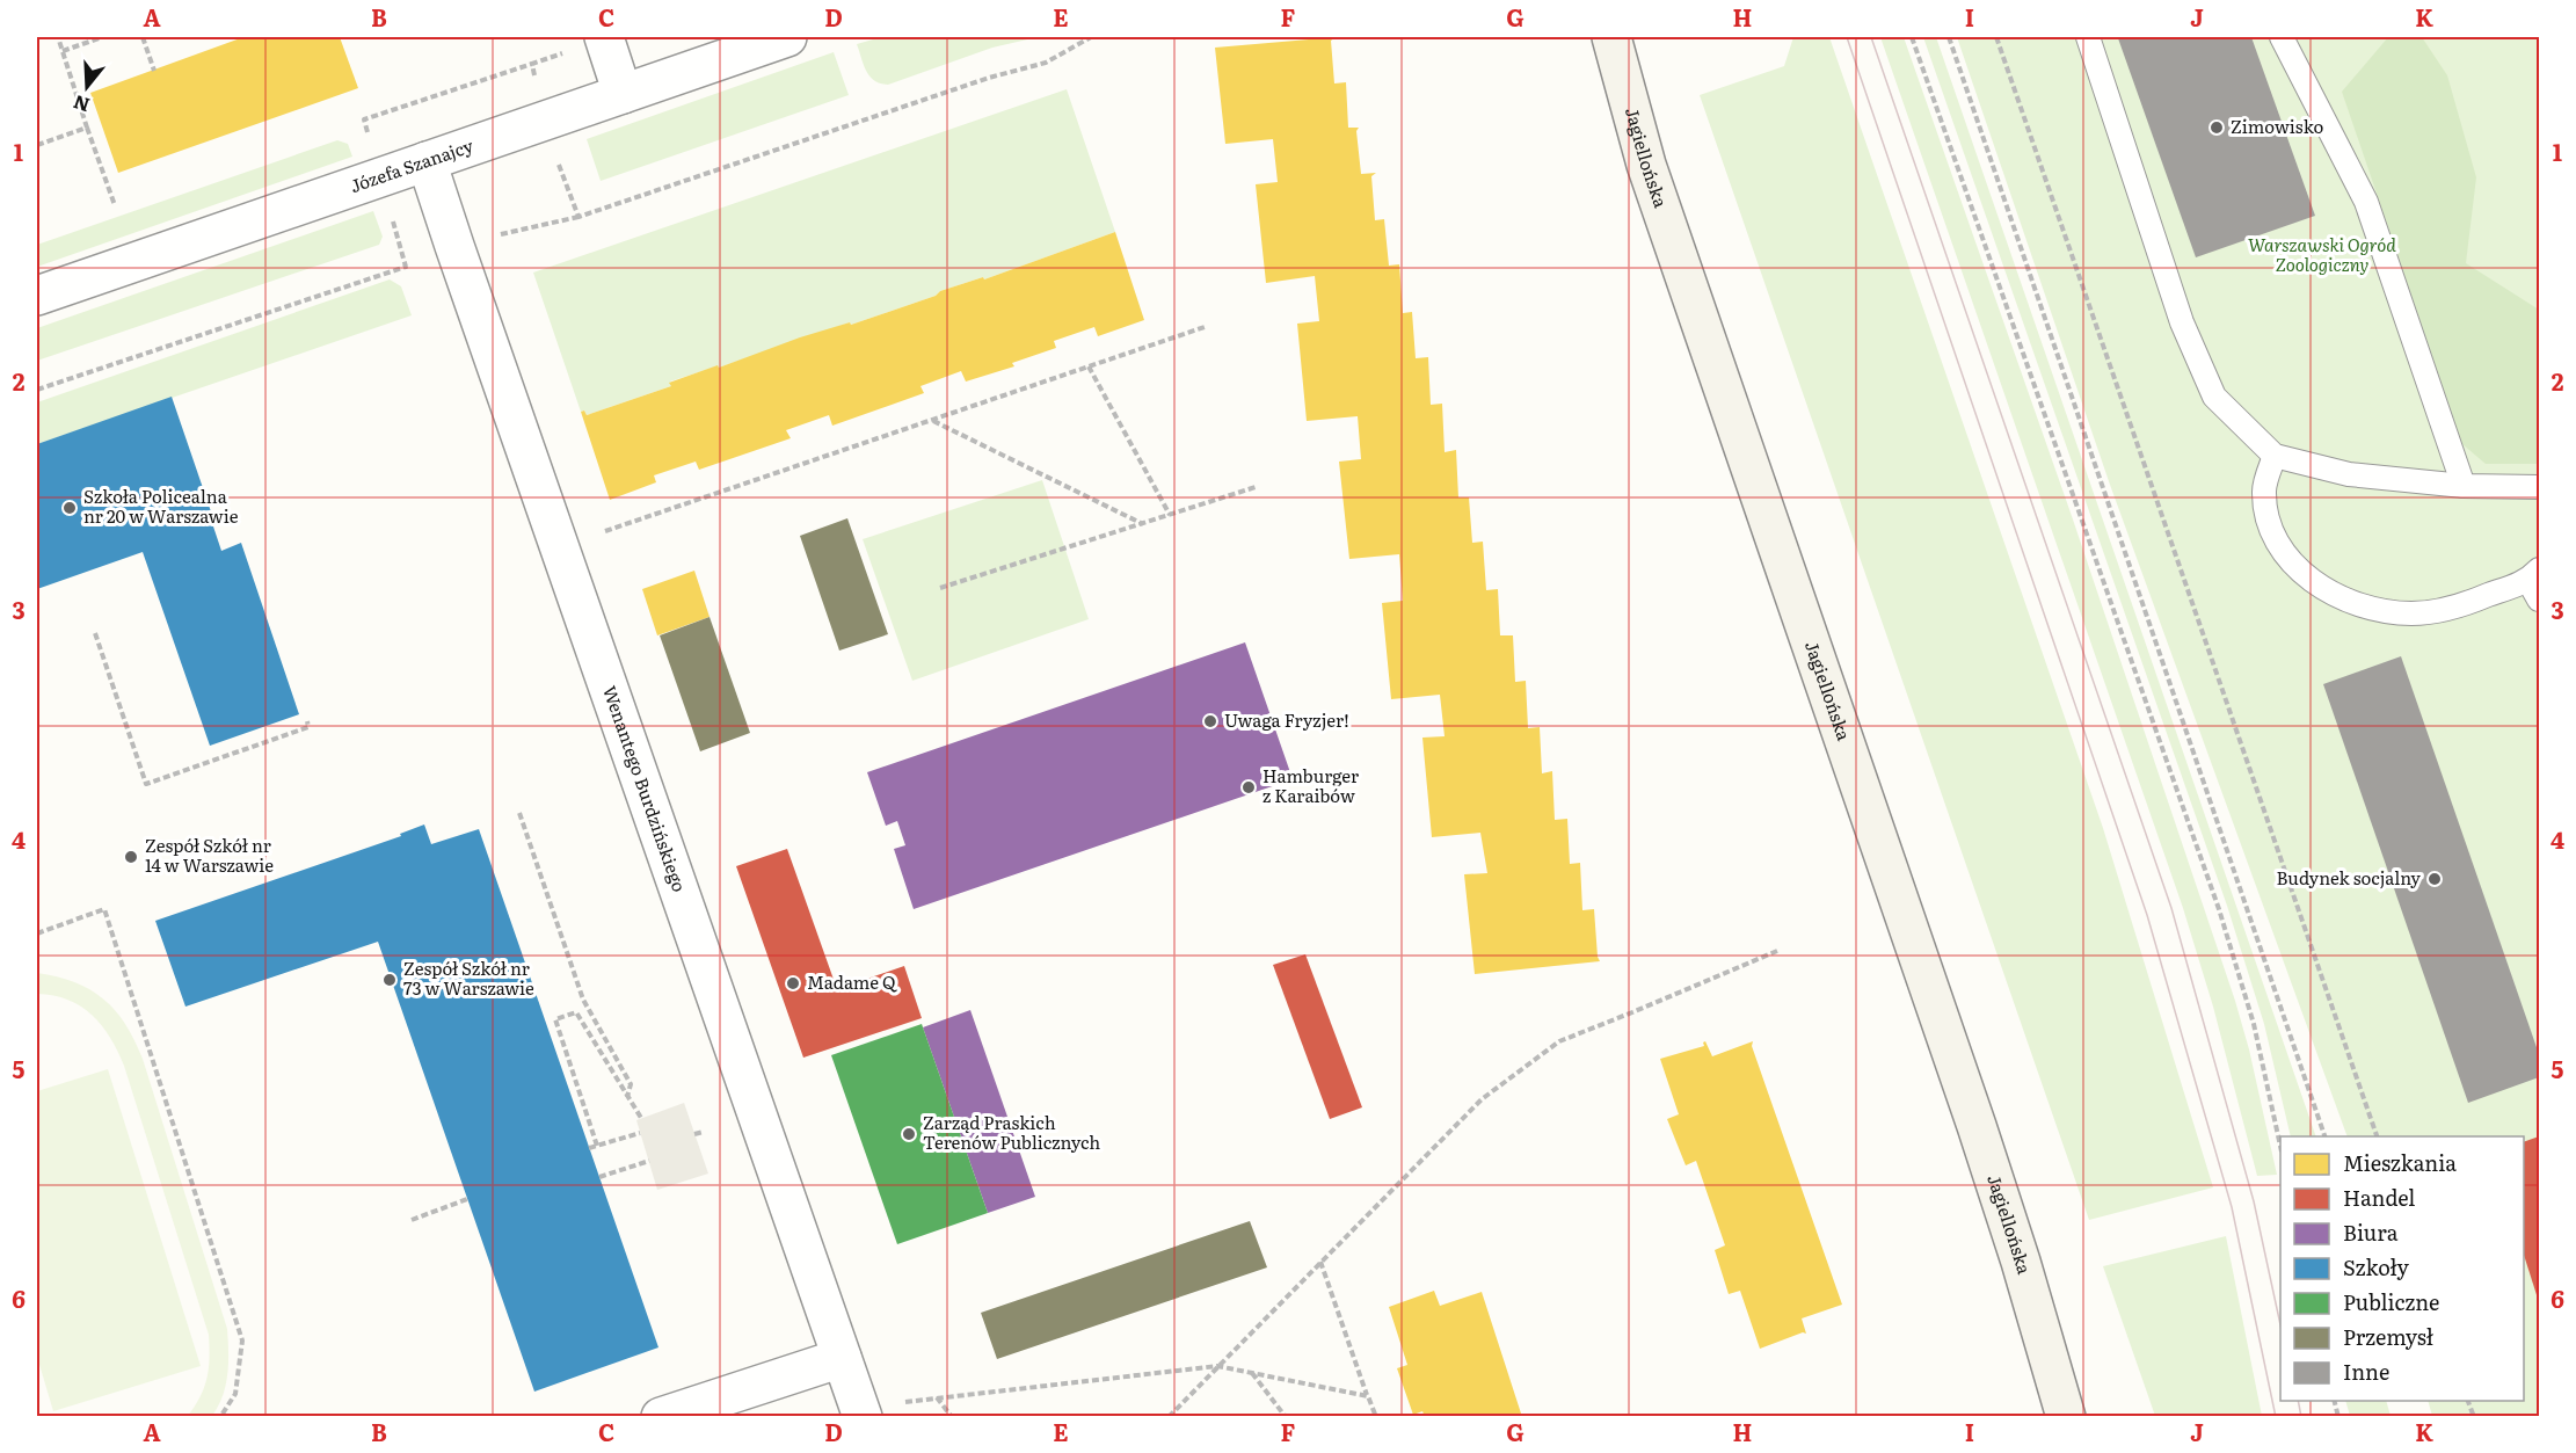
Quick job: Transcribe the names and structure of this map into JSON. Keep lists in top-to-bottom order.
{
  "streets": {
    "street": ["Jagiellońska", "Józefa Szanajcy", "Wenantego Burdzińskiego"]
  },
  "crossings": [
    ["Józefa Szanajcy", "Wenantego Burdzińskiego"]
  ],
  "parks": ["Warszawski Ogród Zoologiczny"],
  "places": [
    "Zimowisko",
    "Szkoła Policealna nr 20 w Warszawie",
    "Uwaga Fryzjer!",
    "Hamburger z Karaibów",
    "Zespół Szkół nr 14 w Warszawie",
    "Budynek socjalny",
    "Zespół Szkół nr 73 w Warszawie",
    "Madame Q",
    "Zarząd Praskich Terenów Publicznych"
  ],
  "legend": [
    "Mieszkania",
    "Handel",
    "Biura",
    "Szkoły",
    "Publiczne",
    "Przemysł",
    "Inne"
  ],
  "north": "bottom",
  "grid": {
    "columns": [
      "A",
      "B",
      "C",
      "D",
      "E",
      "F",
      "G",
      "H",
      "I",
      "J",
      "K"
    ],
    "rows": [
      "1",
      "2",
      "3",
      "4",
      "5",
      "6"
    ]
  }
}
